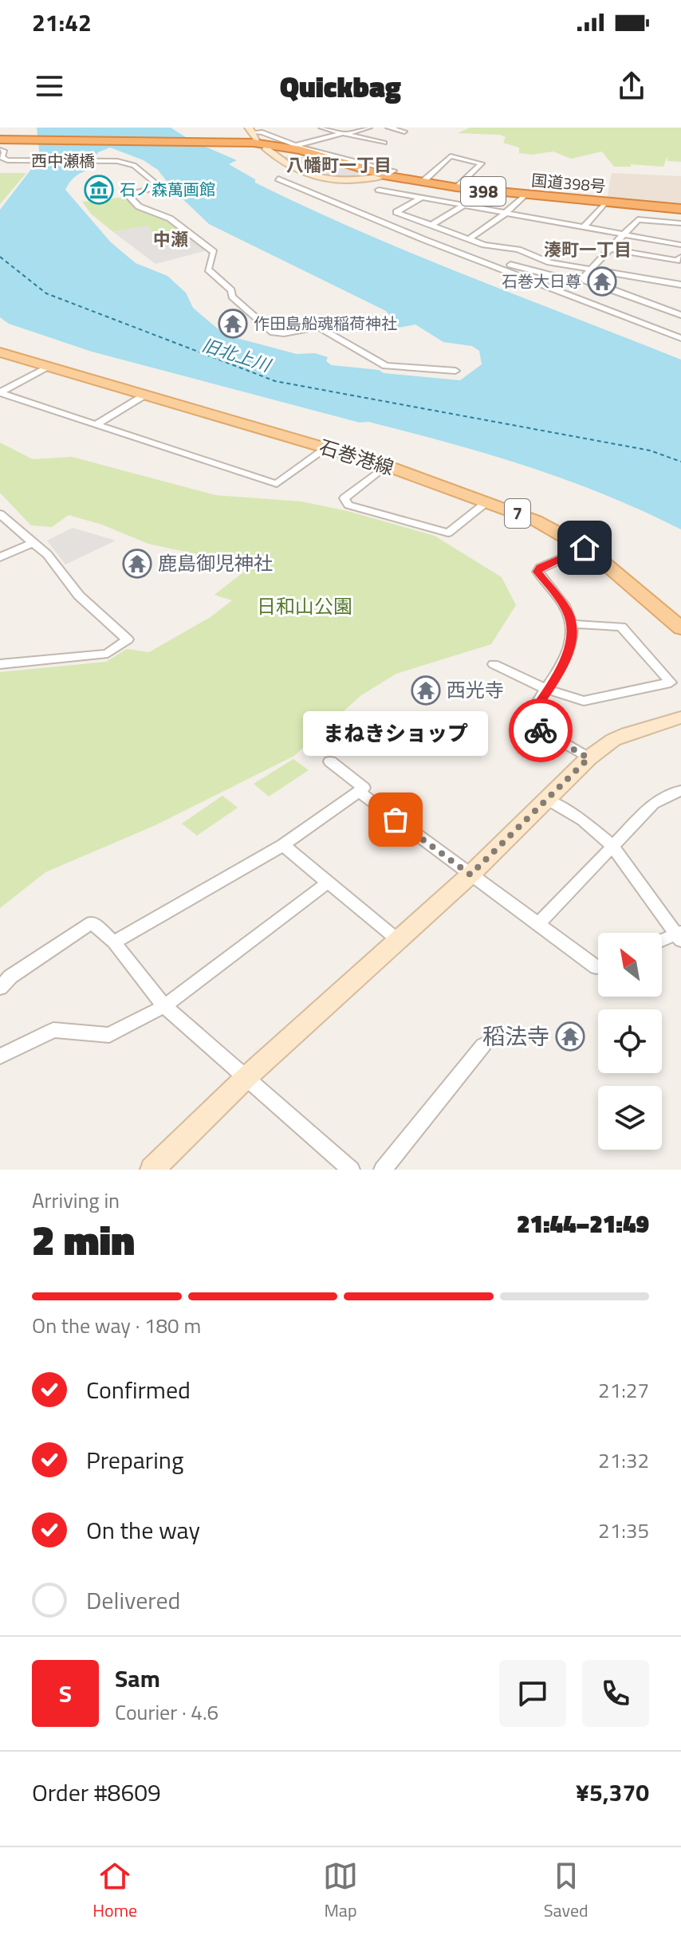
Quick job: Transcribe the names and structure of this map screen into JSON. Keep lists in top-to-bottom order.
{
  "streets": {
    "highway": ["国道398号", "398"],
    "main road": ["石巻港線", "7"],
    "street": ["西中瀬橋"]
  },
  "districts": ["八幡町一丁目", "中瀬", "湊町一丁目"],
  "water": ["旧北上川"],
  "parks": ["日和山公園"],
  "places": {
    "museum": ["石ノ森萬画館"],
    "temple": [
      "石巻大日尊",
      "作田島船魂稲荷神社",
      "鹿島御児神社",
      "西光寺",
      "稻法寺"
    ],
    "other": ["まねきショップ"]
  },
  "north": "top left",
  "page": {
    "status": "21:42",
    "header": "Quickbag",
    "bubble": "まねきショップ",
    "heading": ["2 min", "Arriving in", "21:44–21:49"],
    "panel": [
      "Sam",
      "Courier · 4.6",
      "Order #8609",
      "¥5,370"
    ],
    "bar": "On the way · 180 m",
    "list": [
      ["Confirmed", "21:27"],
      ["Preparing", "21:32"],
      ["On the way", "21:35"],
      "Delivered"
    ],
    "round": "S",
    "tabs": ["Home", "Map", "Saved"]
  }
}
